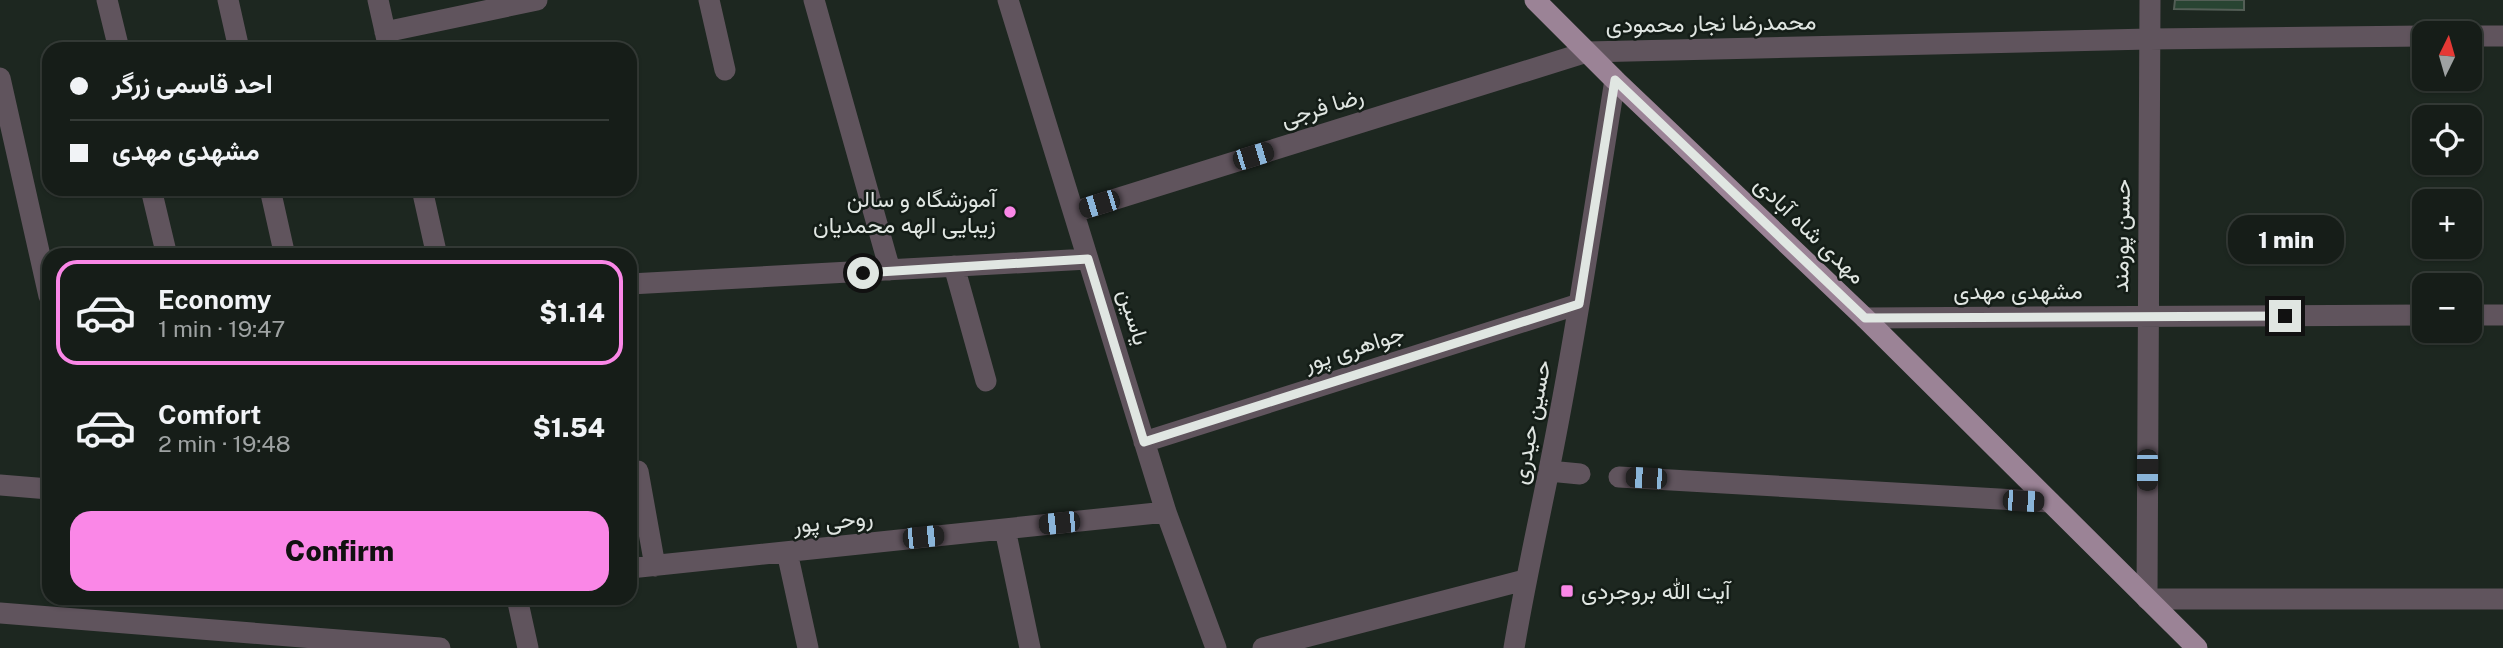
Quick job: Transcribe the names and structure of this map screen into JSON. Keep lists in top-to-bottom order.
{
  "streets": {
    "main road": ["مهدی شاه آبادی"],
    "street": [
      "محمدرضا نجار محمودی",
      "رضا فرجی",
      "حسن پورمند",
      "مشهدی مهدی",
      "یاسین",
      "جواهری پور",
      "حسین حیدری",
      "روحی پور"
    ]
  },
  "crossings": [
    ["محمدرضا نجار محمودی", "رضا فرجی"],
    ["محمدرضا نجار محمودی", "مهدی شاه آبادی"],
    ["محمدرضا نجار محمودی", "حسن پورمند"],
    ["رضا فرجی", "مهدی شاه آبادی"],
    ["رضا فرجی", "یاسین"],
    ["مهدی شاه آبادی", "حسن پورمند"],
    ["مهدی شاه آبادی", "مشهدی مهدی"],
    ["مهدی شاه آبادی", "حسین حیدری"],
    ["حسن پورمند", "مشهدی مهدی"],
    ["یاسین", "جواهری پور"],
    ["یاسین", "روحی پور"],
    ["جواهری پور", "حسین حیدری"]
  ],
  "places": {
    "other": ["آموزشگاه و سالن زیبایی الهه محمدیان"],
    "transit": ["آیت الله بروجردی"]
  },
  "north": "top",
  "page": {
    "map_buttons": ["+", "−"],
    "banner": ["احد قاسمی زرگر", "مشهدی مهدی"],
    "bubble": "1 min",
    "list": [
      {
        "name": "Economy",
        "note": "1 min · 19:47",
        "value": "$1.14"
      },
      {
        "name": "Comfort",
        "note": "2 min · 19:48",
        "value": "$1.54"
      }
    ],
    "buttons": "Confirm"
  }
}
